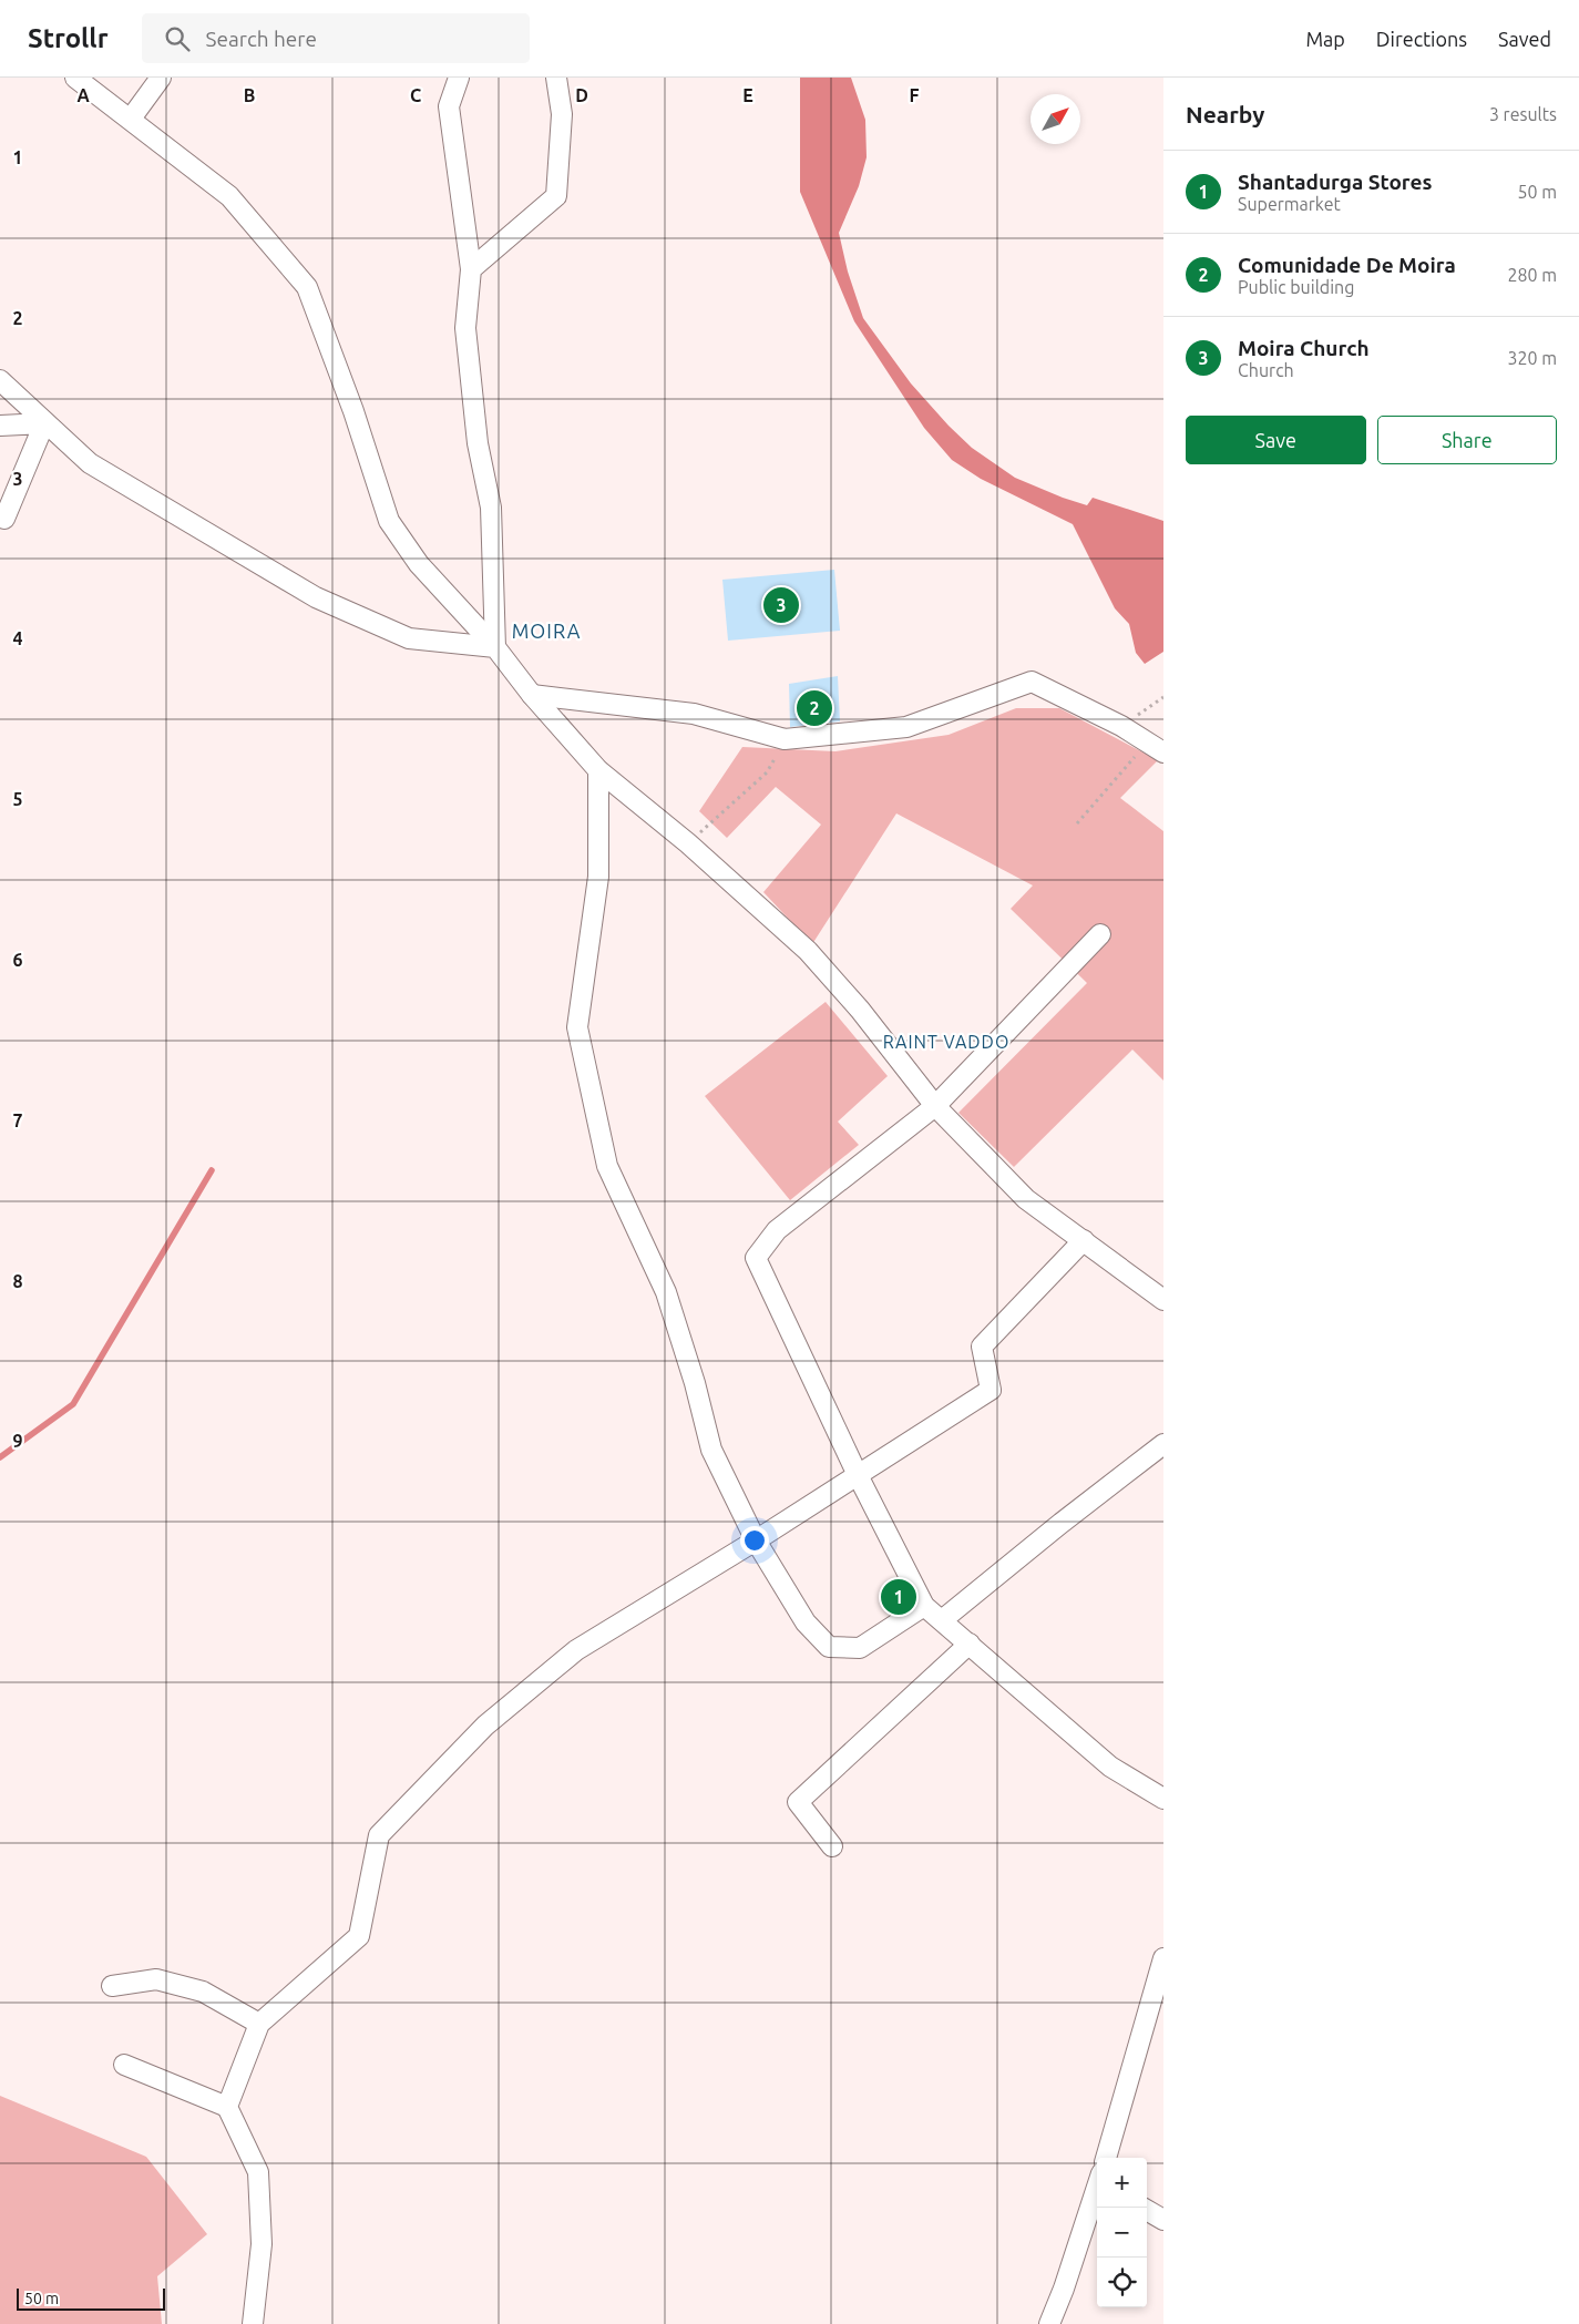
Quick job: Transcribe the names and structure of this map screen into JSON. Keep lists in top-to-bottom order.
{
  "districts": ["MOIRA", "RAINT VADDO"],
  "scale_bar": "50 m",
  "north": "top right",
  "page": {
    "header": "Strollr",
    "search": "Search here",
    "nav": ["Map", "Directions", "Saved"],
    "heading": ["Nearby", "3 results"],
    "list": [
      {
        "mark": "1",
        "name": "Shantadurga Stores",
        "note": "Supermarket",
        "value": "50 m"
      },
      {
        "mark": "2",
        "name": "Comunidade De Moira",
        "note": "Public building",
        "value": "280 m"
      },
      {
        "mark": "3",
        "name": "Moira Church",
        "note": "Church",
        "value": "320 m"
      }
    ],
    "buttons": ["Save", "Share"],
    "pins": ["3", "2", "1"],
    "map_buttons": ["+", "−"],
    "scale": "50 m"
  },
  "grid": {
    "columns": [
      "A",
      "B",
      "C",
      "D",
      "E",
      "F"
    ],
    "rows": [
      "1",
      "2",
      "3",
      "4",
      "5",
      "6",
      "7",
      "8",
      "9"
    ]
  }
}
